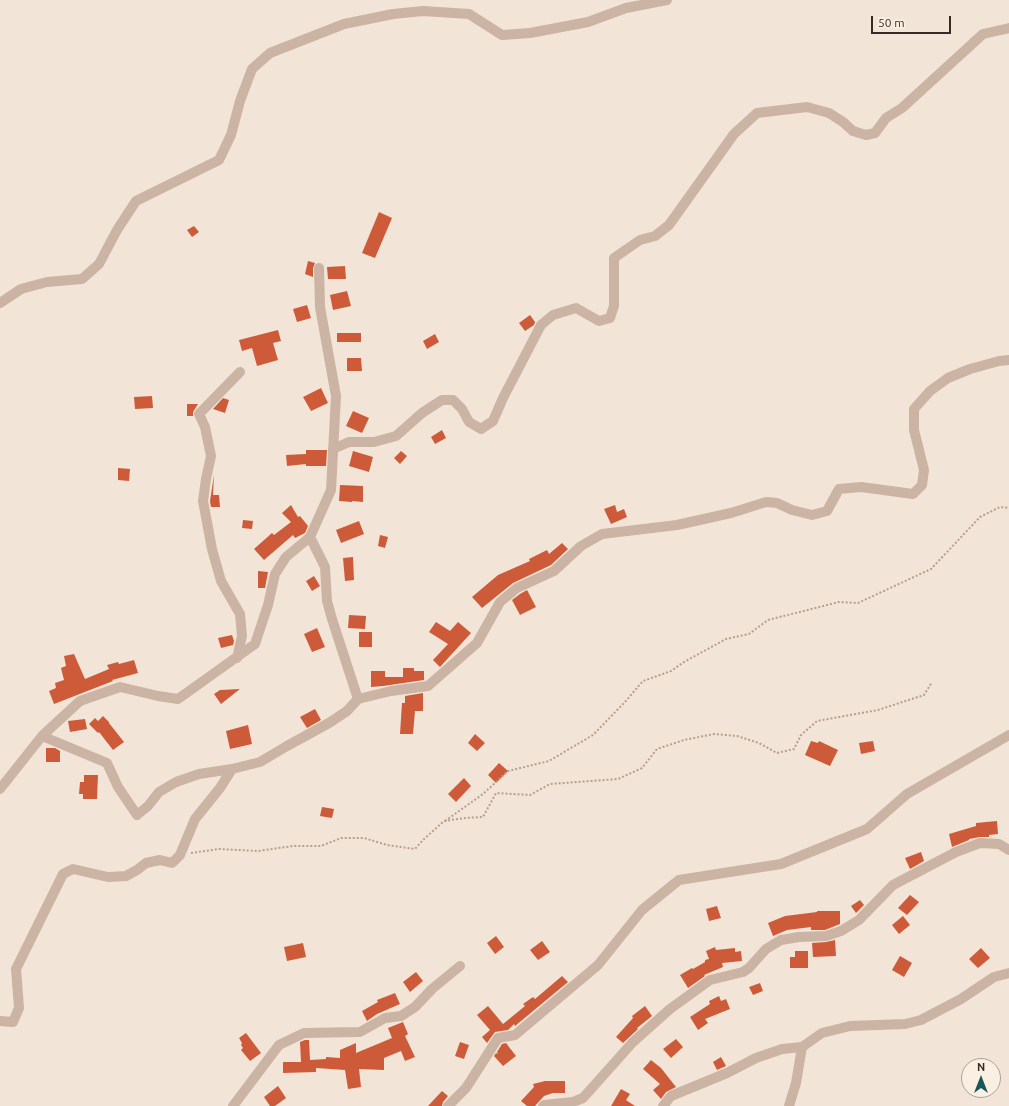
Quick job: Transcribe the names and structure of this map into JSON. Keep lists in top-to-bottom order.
{
  "scale_bar": "50 m",
  "north": "top"
}
